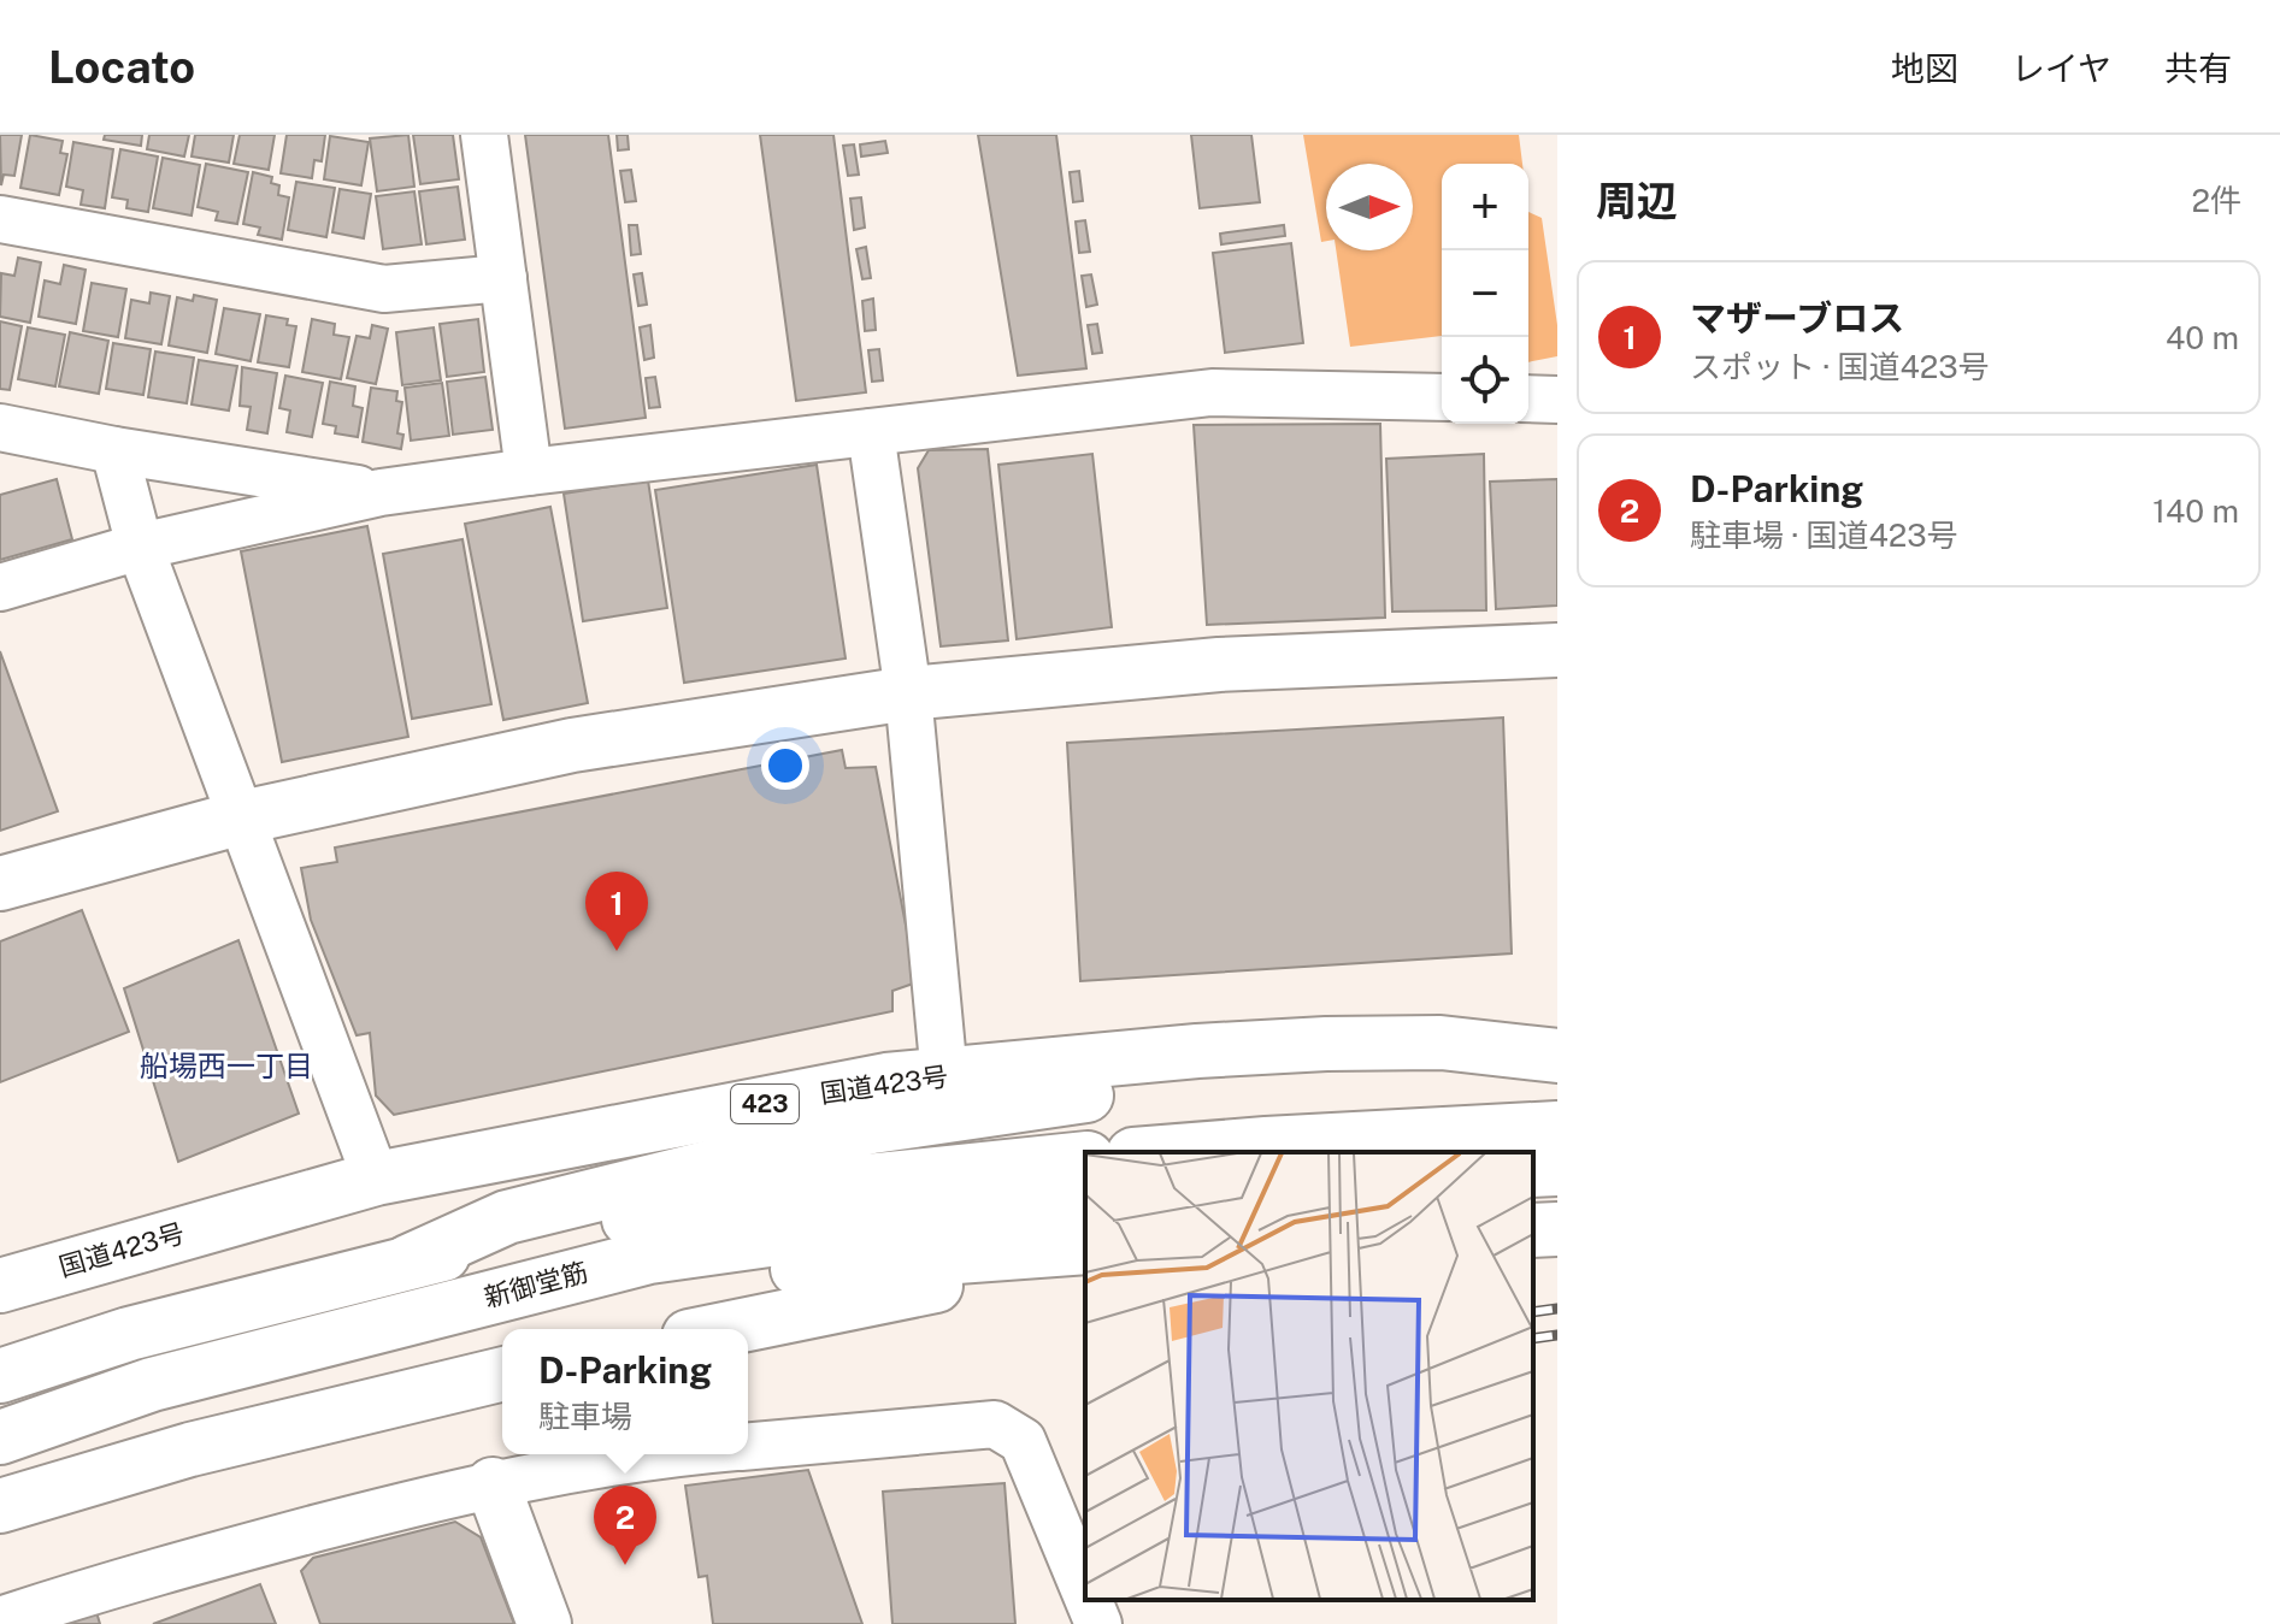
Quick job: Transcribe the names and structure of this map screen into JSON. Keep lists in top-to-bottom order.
{
  "streets": {
    "main road": ["国道423号", "423", "新御堂筋"]
  },
  "districts": ["船場西一丁目"],
  "north": "right",
  "page": {
    "header": "Locato",
    "nav": ["地図", "レイヤ", "共有"],
    "heading": ["周辺", "2件"],
    "map_buttons": ["+", "−"],
    "list": [
      {
        "mark": "1",
        "name": "マザーブロス",
        "note": "スポット · 国道423号",
        "value": "40 m"
      },
      {
        "mark": "2",
        "name": "D-Parking",
        "note": "駐車場 · 国道423号",
        "value": "140 m"
      }
    ],
    "pins": ["1", "2"],
    "popup": ["D-Parking", "駐車場"]
  }
}
